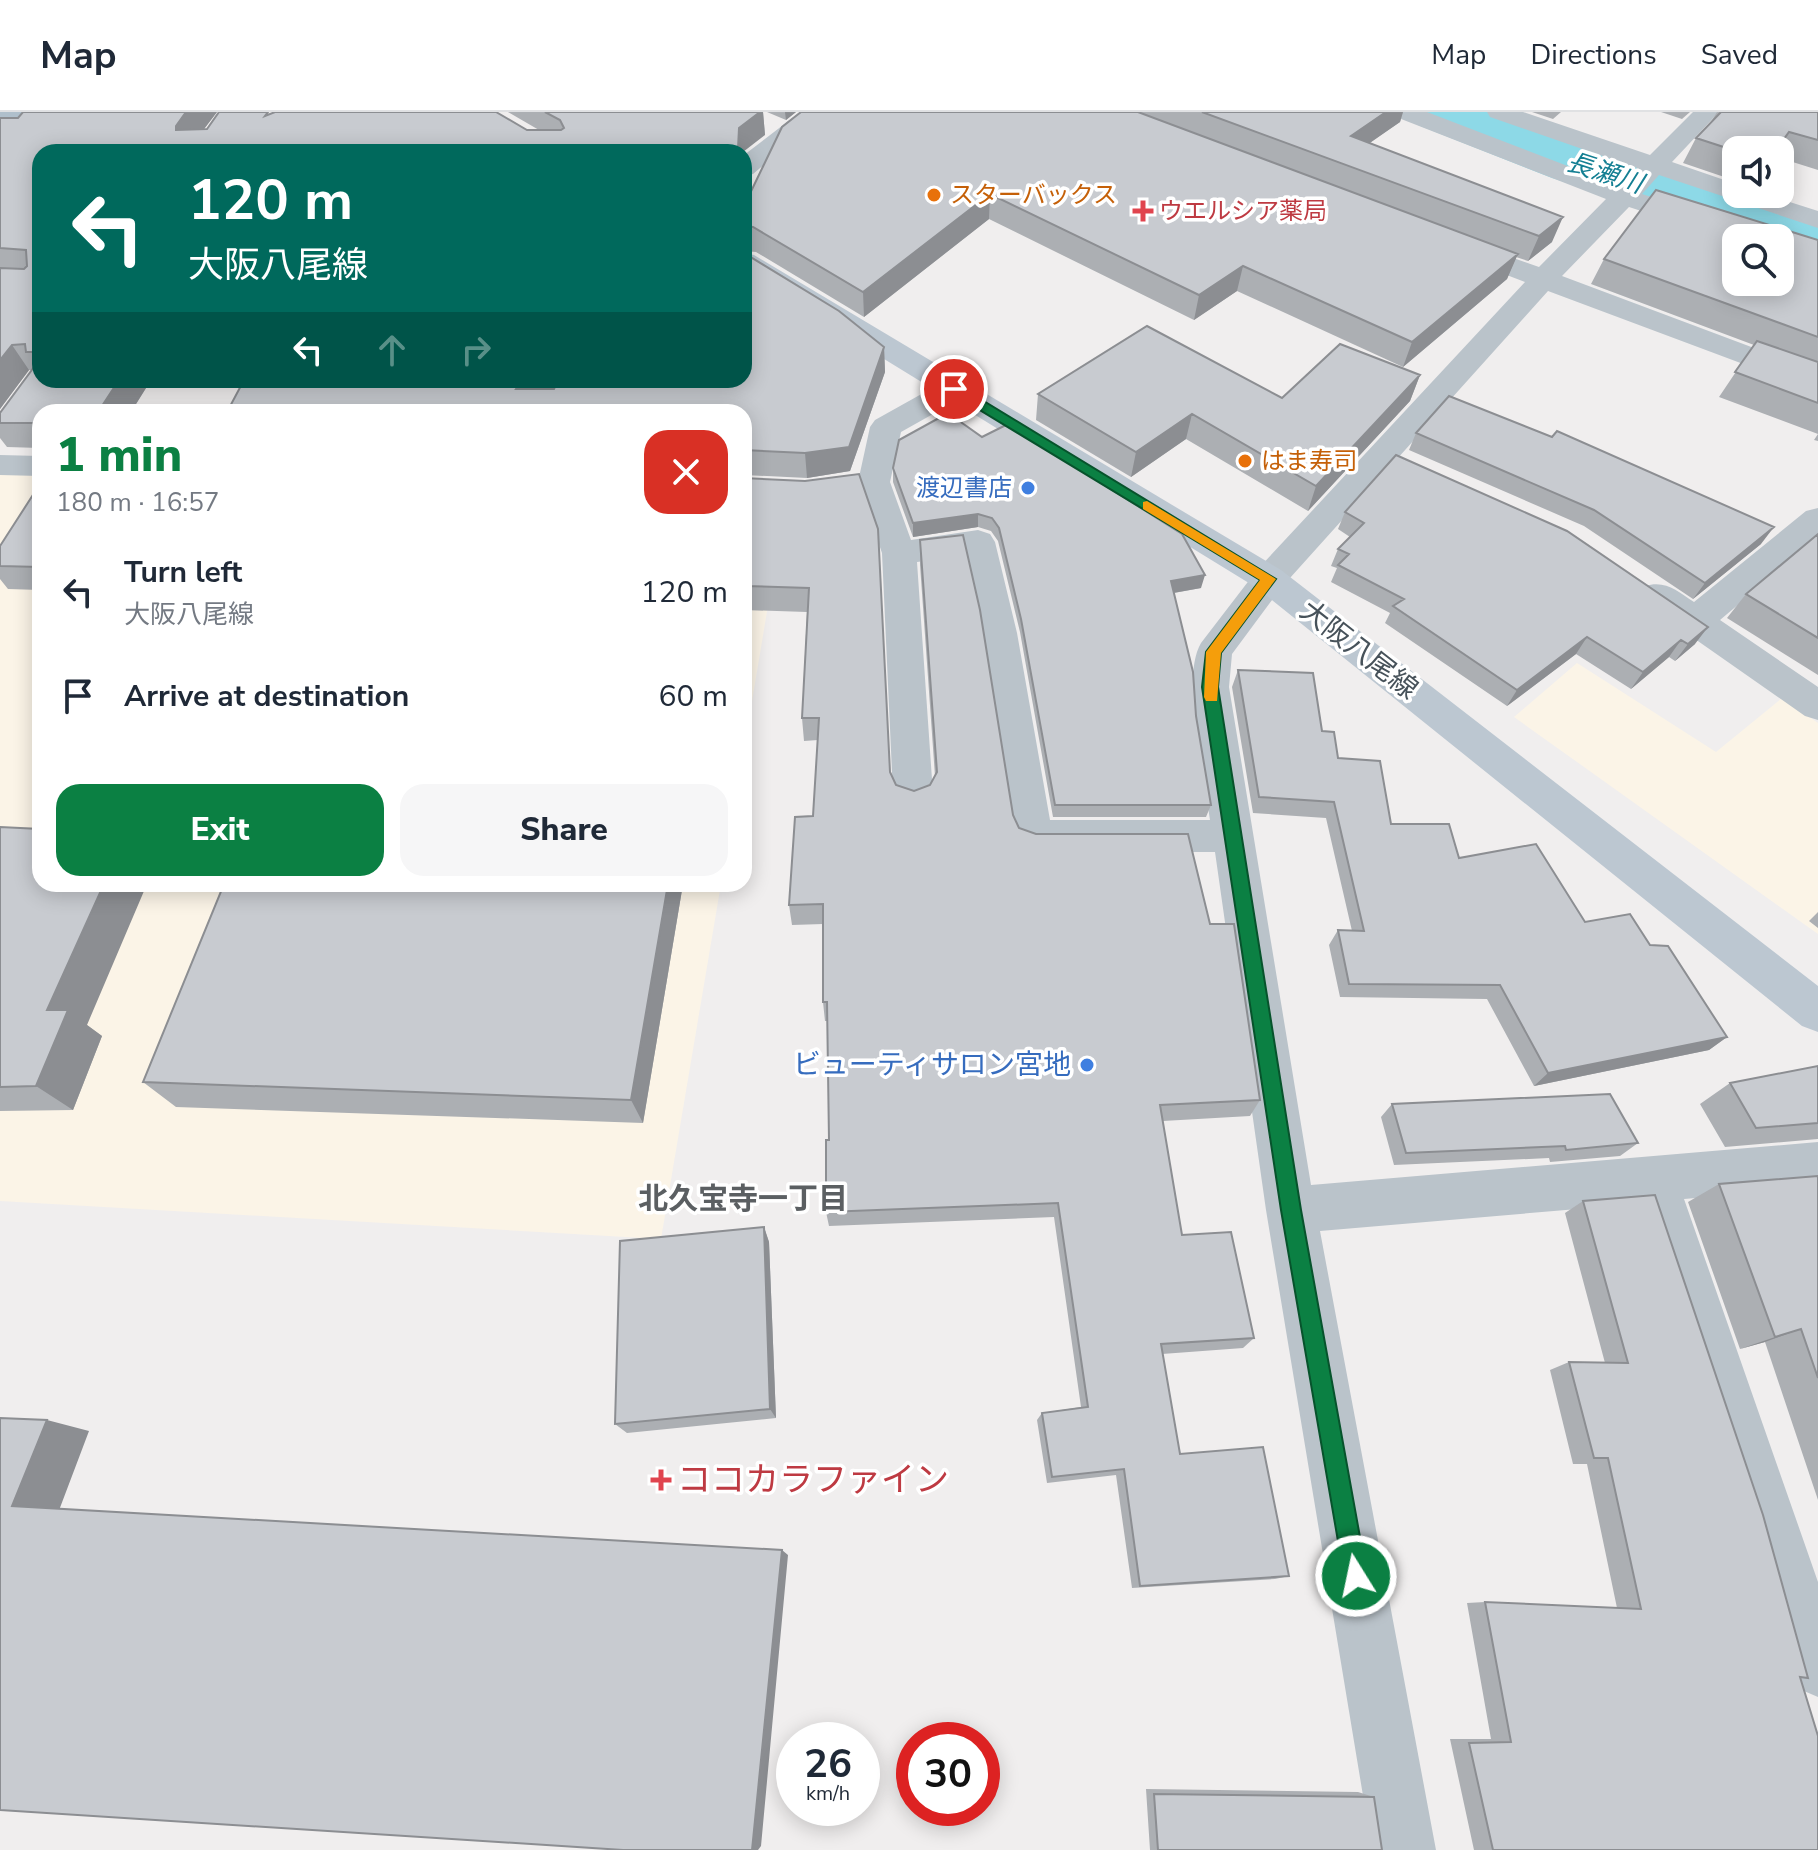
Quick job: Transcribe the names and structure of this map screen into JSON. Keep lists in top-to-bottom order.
{
  "streets": {
    "main road": ["大阪八尾線"]
  },
  "districts": ["北久宝寺一丁目"],
  "water": ["長瀬川"],
  "places": {
    "other": [
      "スターバックス",
      "はま寿司",
      "渡辺書店",
      "ビューティサロン宮地"
    ],
    "health": ["ウエルシア薬局", "ココカラファイン"]
  },
  "page": {
    "header": "Map",
    "nav": ["Map", "Directions", "Saved"],
    "turn": ["120 m", "大阪八尾線"],
    "heading": ["1 min", "180 m · 16:57"],
    "list": [
      {
        "name": "Turn left",
        "note": "大阪八尾線",
        "value": "120 m"
      },
      {
        "name": "Arrive at destination",
        "value": "60 m"
      }
    ],
    "buttons": ["Exit", "Share"],
    "speed": "26 km/h",
    "limit": "30"
  }
}
